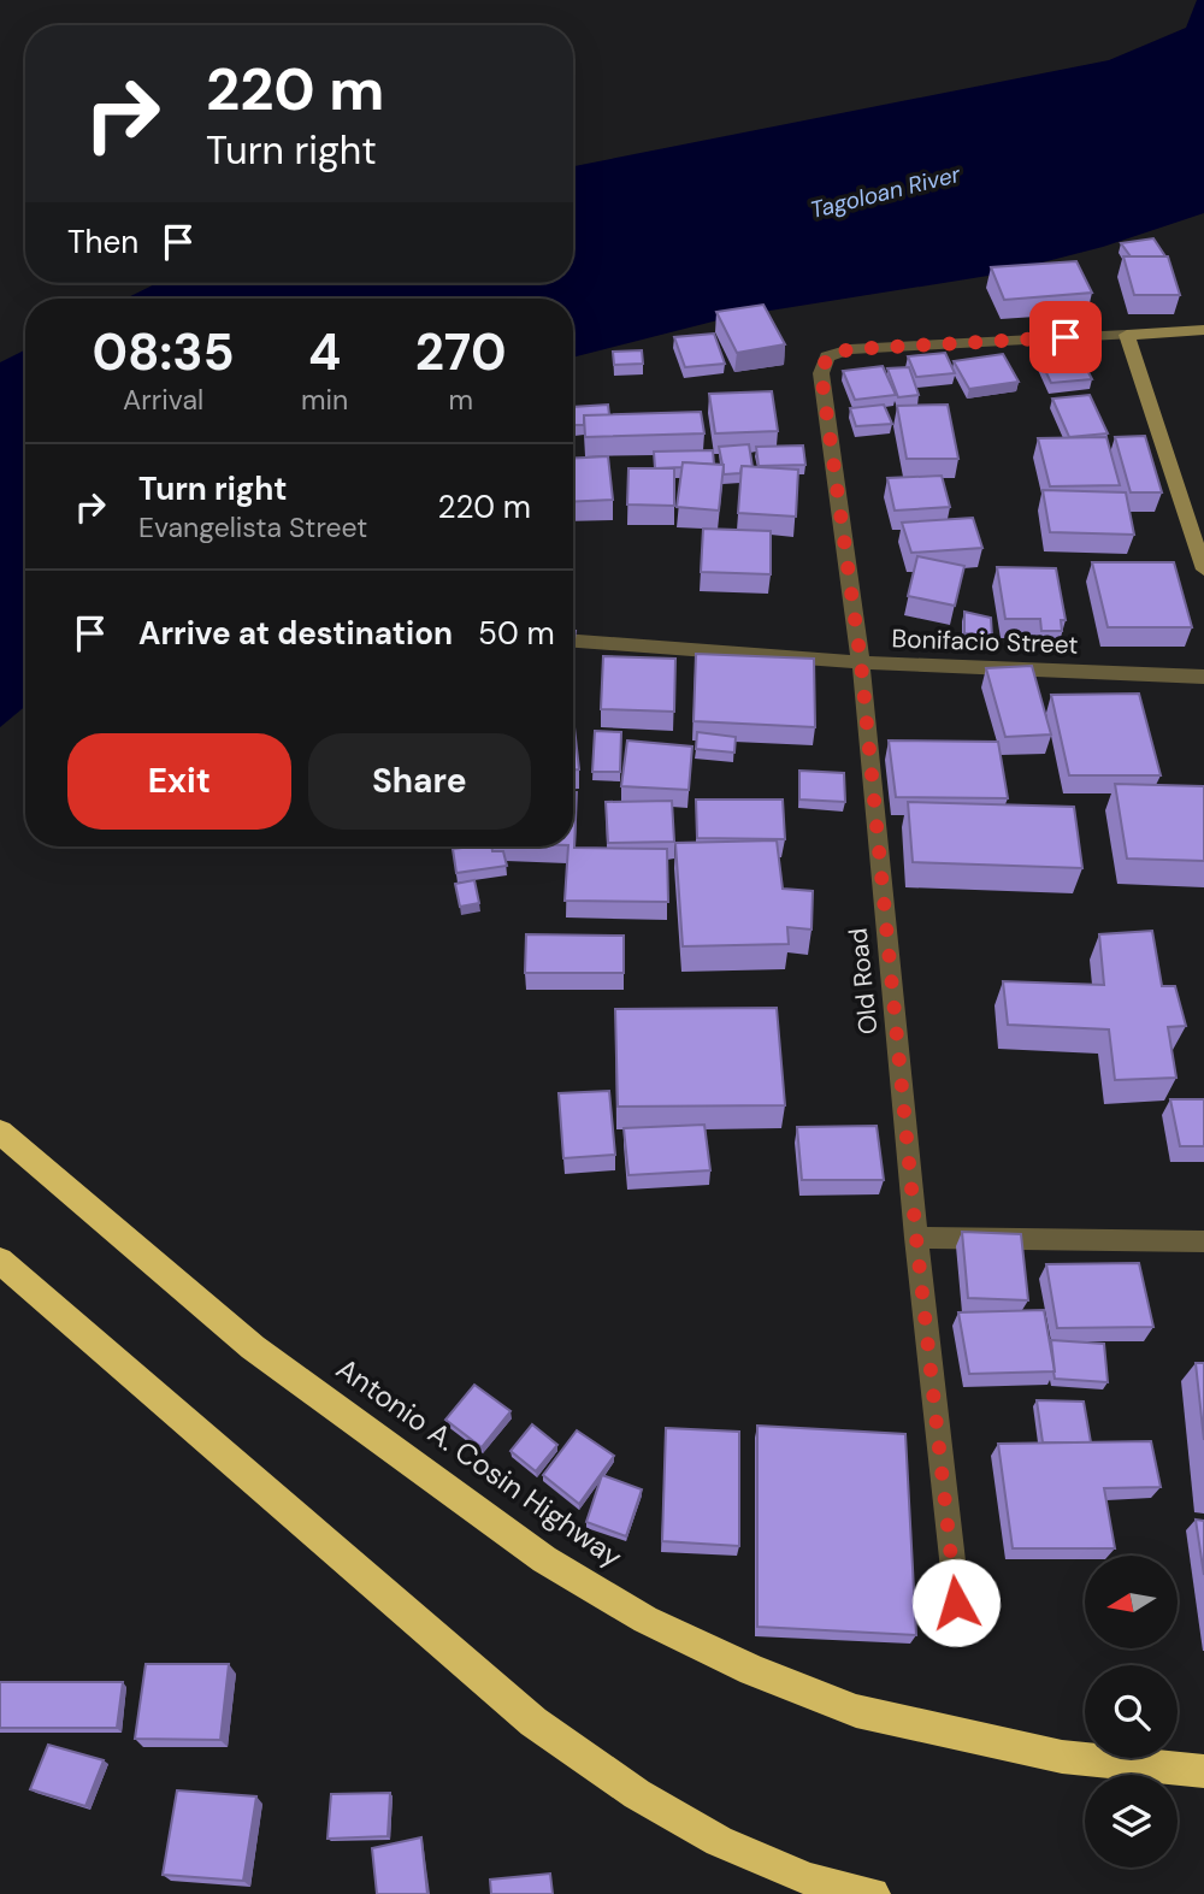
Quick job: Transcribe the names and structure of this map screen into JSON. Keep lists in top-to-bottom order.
{
  "streets": {
    "highway": ["Antonio A. Cosin Highway"],
    "street": ["Bonifacio Street", "Old Road"]
  },
  "crossings": [
    ["Bonifacio Street", "Old Road"]
  ],
  "water": ["Tagoloan River"],
  "north": "left",
  "page": {
    "turn": ["220 m", "Turn right"],
    "then": "Then",
    "eta": [
      "08:35",
      "Arrival",
      "4",
      "min",
      "270",
      "m"
    ],
    "list": [
      {
        "name": "Turn right",
        "note": "Evangelista Street",
        "value": "220 m"
      },
      {
        "name": "Arrive at destination",
        "value": "50 m"
      }
    ],
    "buttons": ["Exit", "Share"]
  }
}
